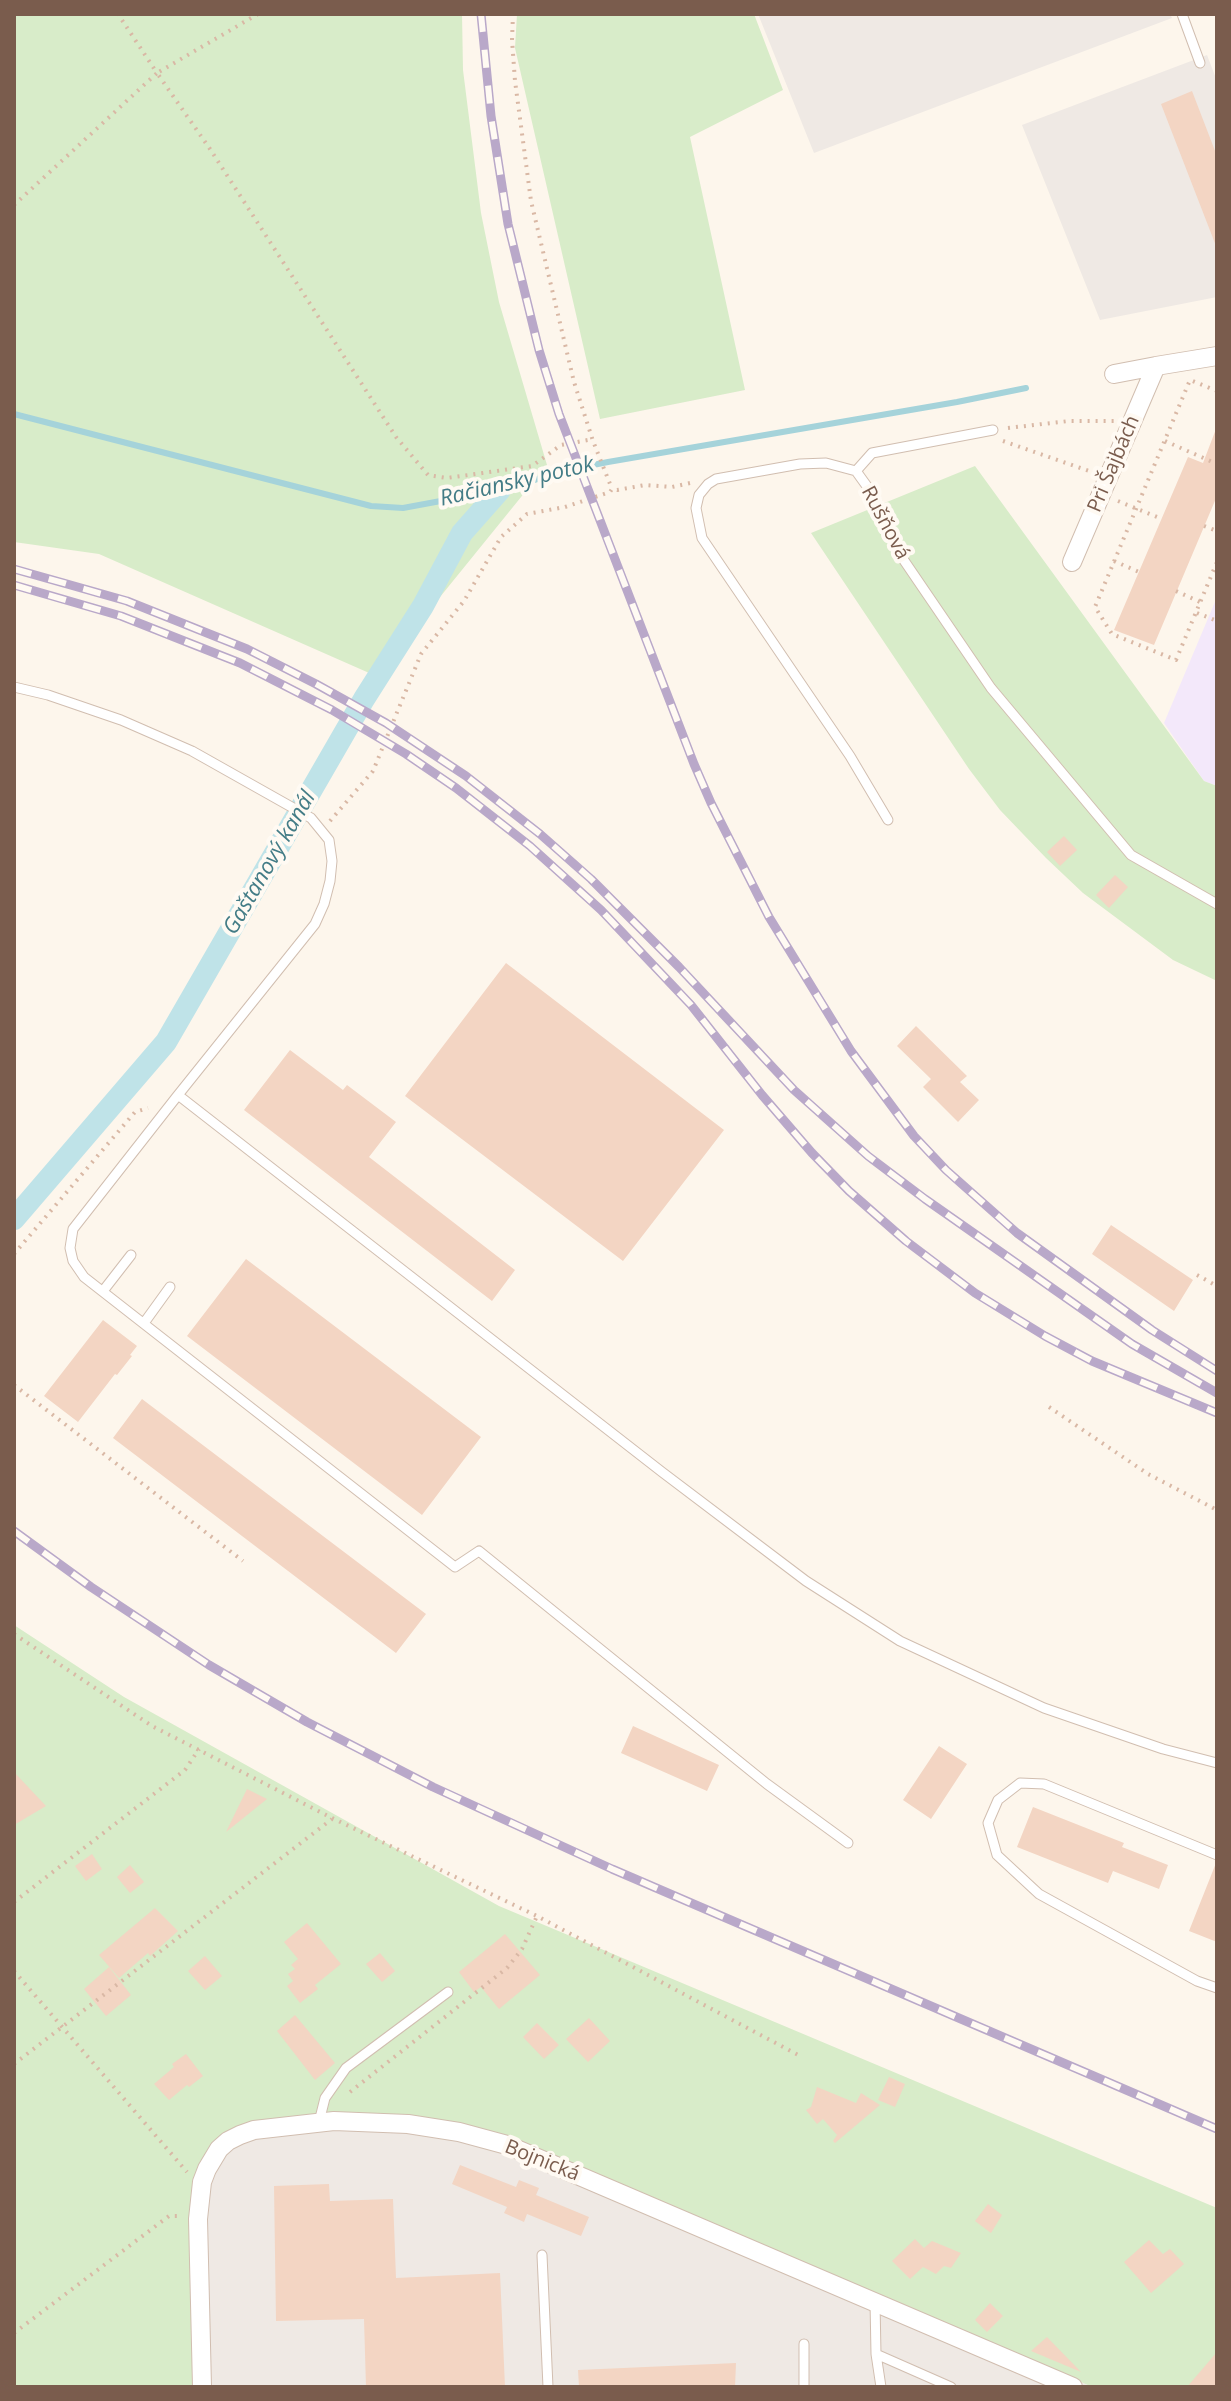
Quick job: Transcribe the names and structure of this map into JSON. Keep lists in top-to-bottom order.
{
  "streets": {
    "street": ["Pri Šajbách", "Bojnická"],
    "lane": ["Rušňová"]
  },
  "water": ["Račiansky potok", "Gaštanový kanál"]
}
